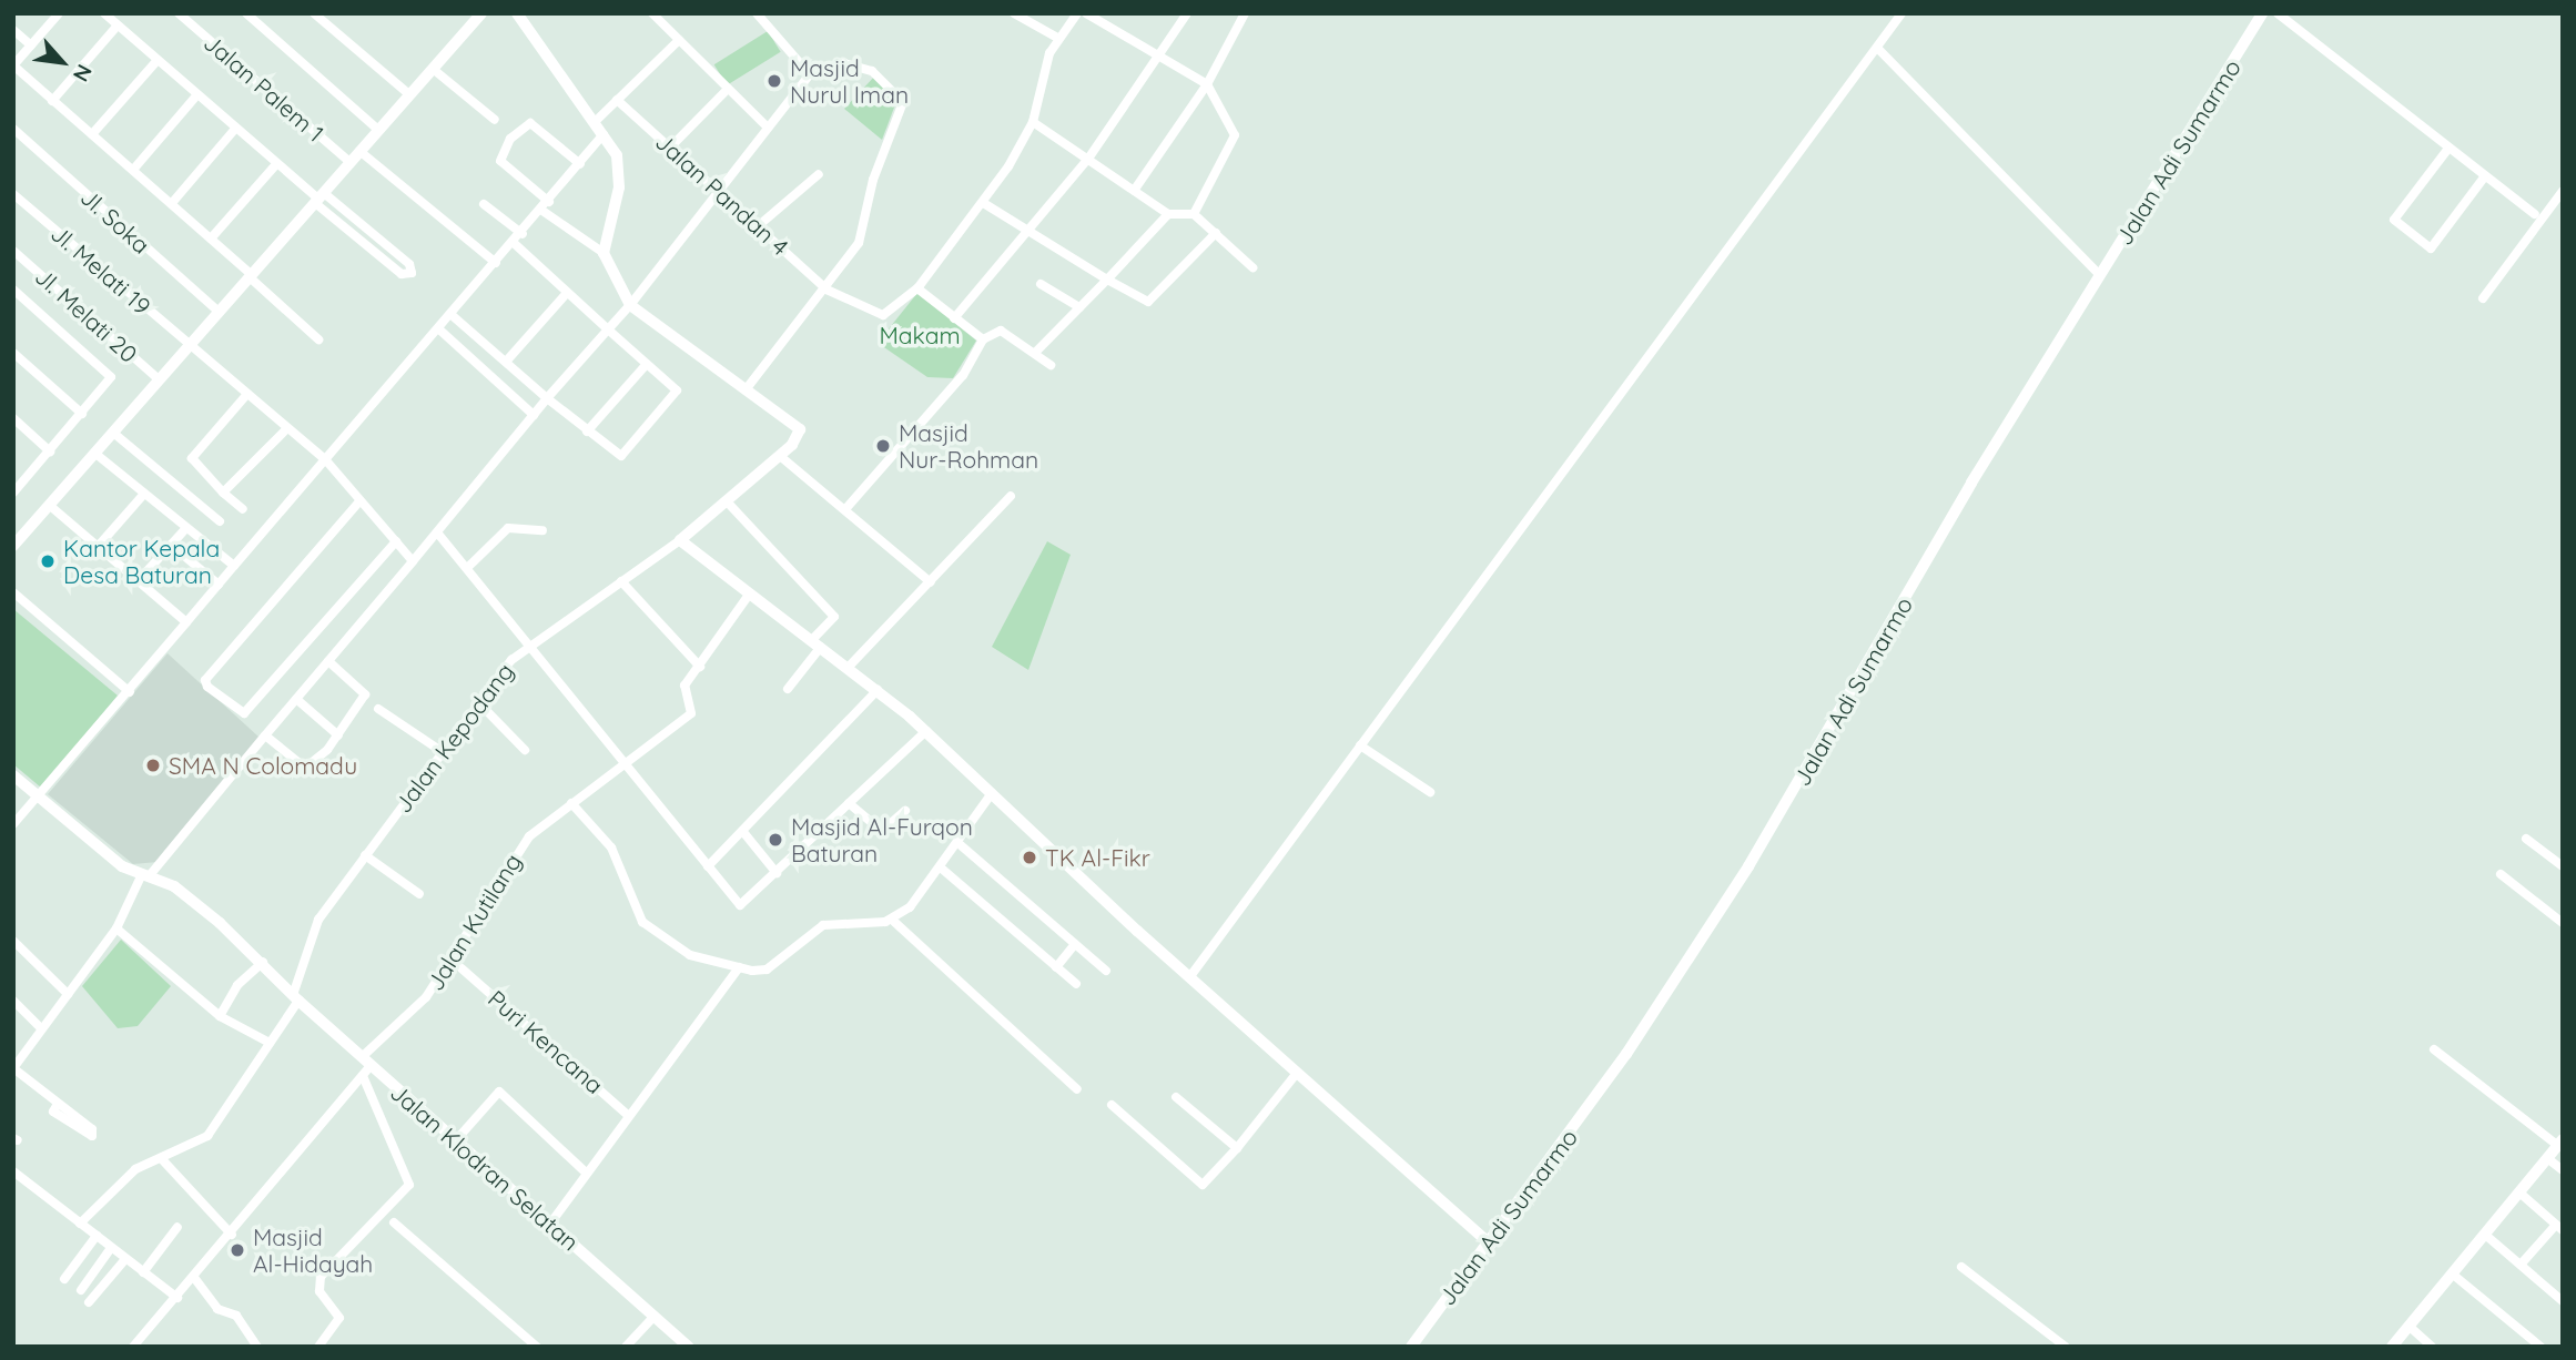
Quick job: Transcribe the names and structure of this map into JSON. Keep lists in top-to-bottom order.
{
  "streets": {
    "main road": ["Jalan Adi Sumarmo", "Jalan Klodran Selatan"],
    "street": [
      "Jalan Palem 1",
      "Jalan Pandan 4",
      "Jl. Soka",
      "Jl. Melati 19",
      "Jl. Melati 20",
      "Jalan Kepodang",
      "Jalan Kutilang",
      "Puri Kencana"
    ]
  },
  "crossings": [
    ["Jalan Kepodang", "Jalan Klodran Selatan"],
    ["Jalan Kutilang", "Jalan Klodran Selatan"]
  ],
  "parks": ["Makam"],
  "places": [
    "Masjid Nurul Iman",
    "Masjid Nur-Rohman",
    "Kantor Kepala Desa Baturan",
    "SMA N Colomadu",
    "Masjid Al-Furqon Baturan",
    "TK Al-Fikr",
    "Masjid Al-Hidayah"
  ],
  "north": "bottom right"
}
